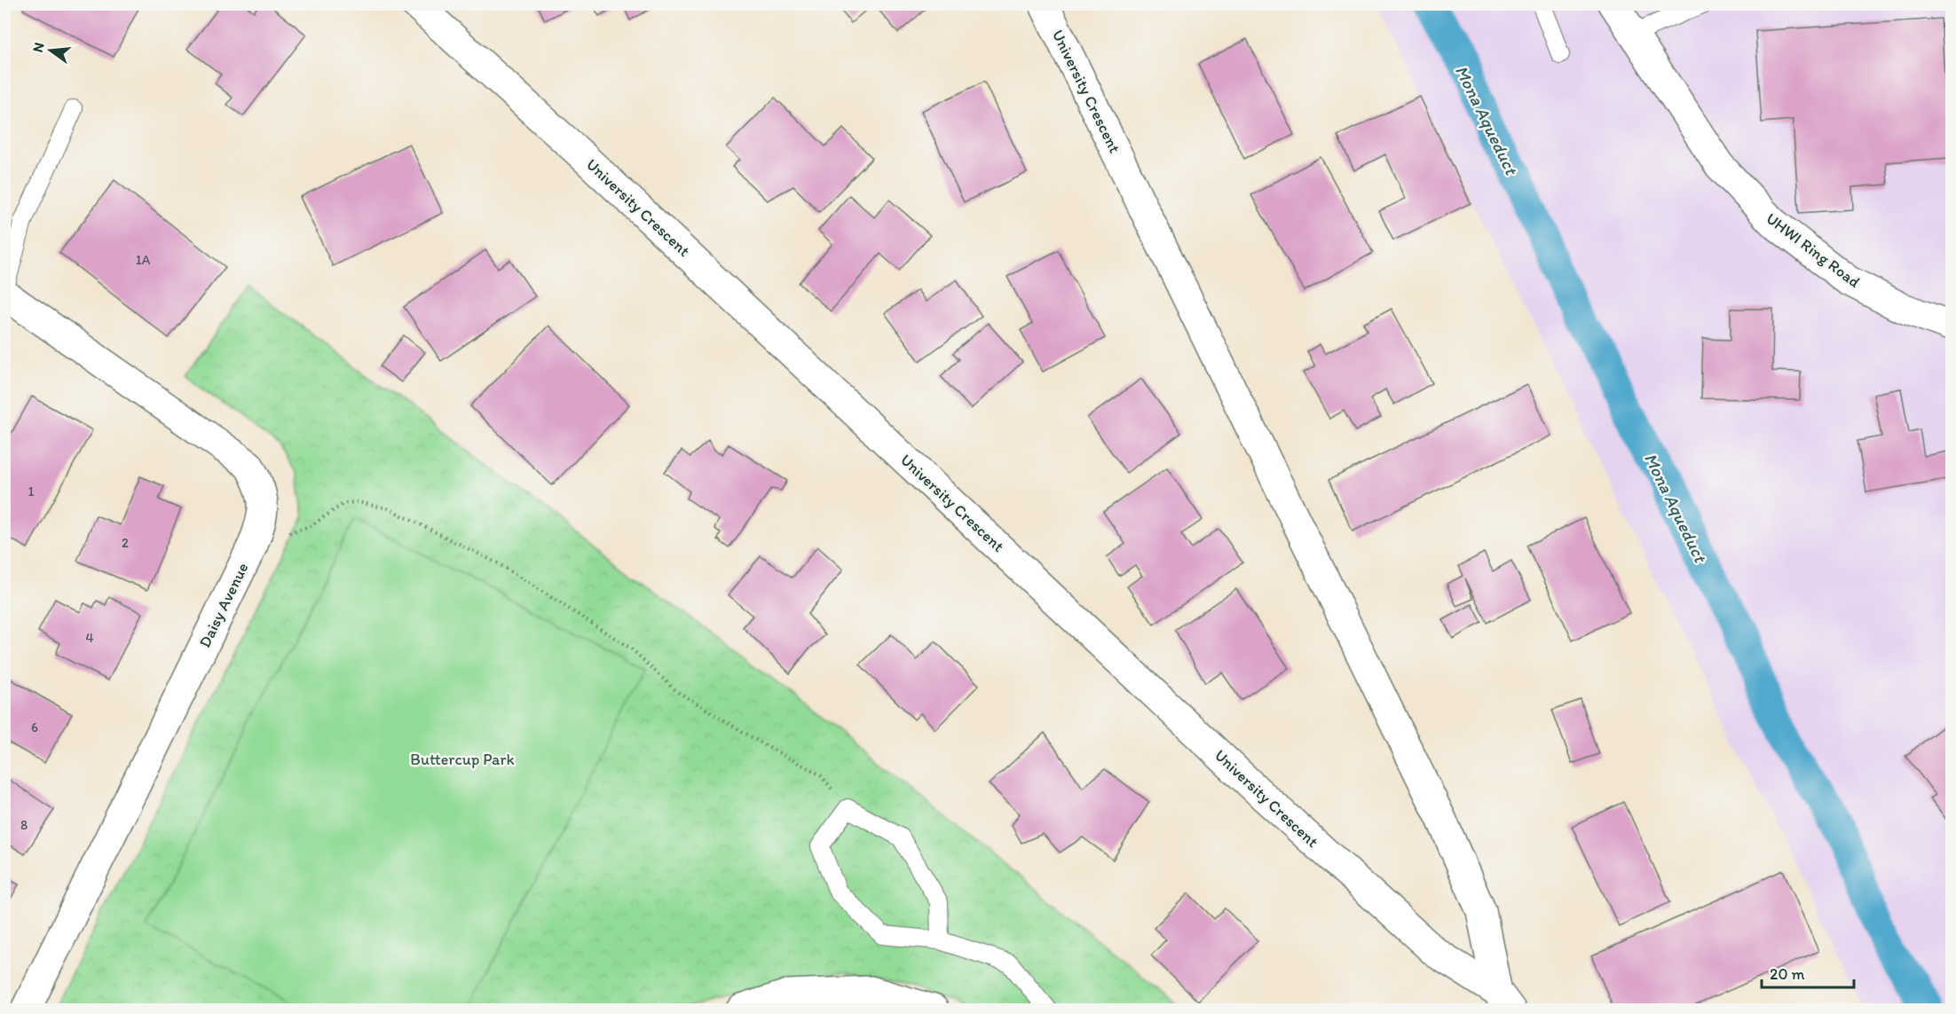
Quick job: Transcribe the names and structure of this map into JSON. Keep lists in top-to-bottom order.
{
  "streets": {
    "street": ["University Crescent", "UHWI Ring Road", "Daisy Avenue"]
  },
  "water": ["Mona Aqueduct"],
  "parks": ["Buttercup Park"],
  "house_numbers": [
    "1A",
    "1",
    "2",
    "4",
    "6",
    "8"
  ],
  "scale_bar": "20 m",
  "north": "left"
}
